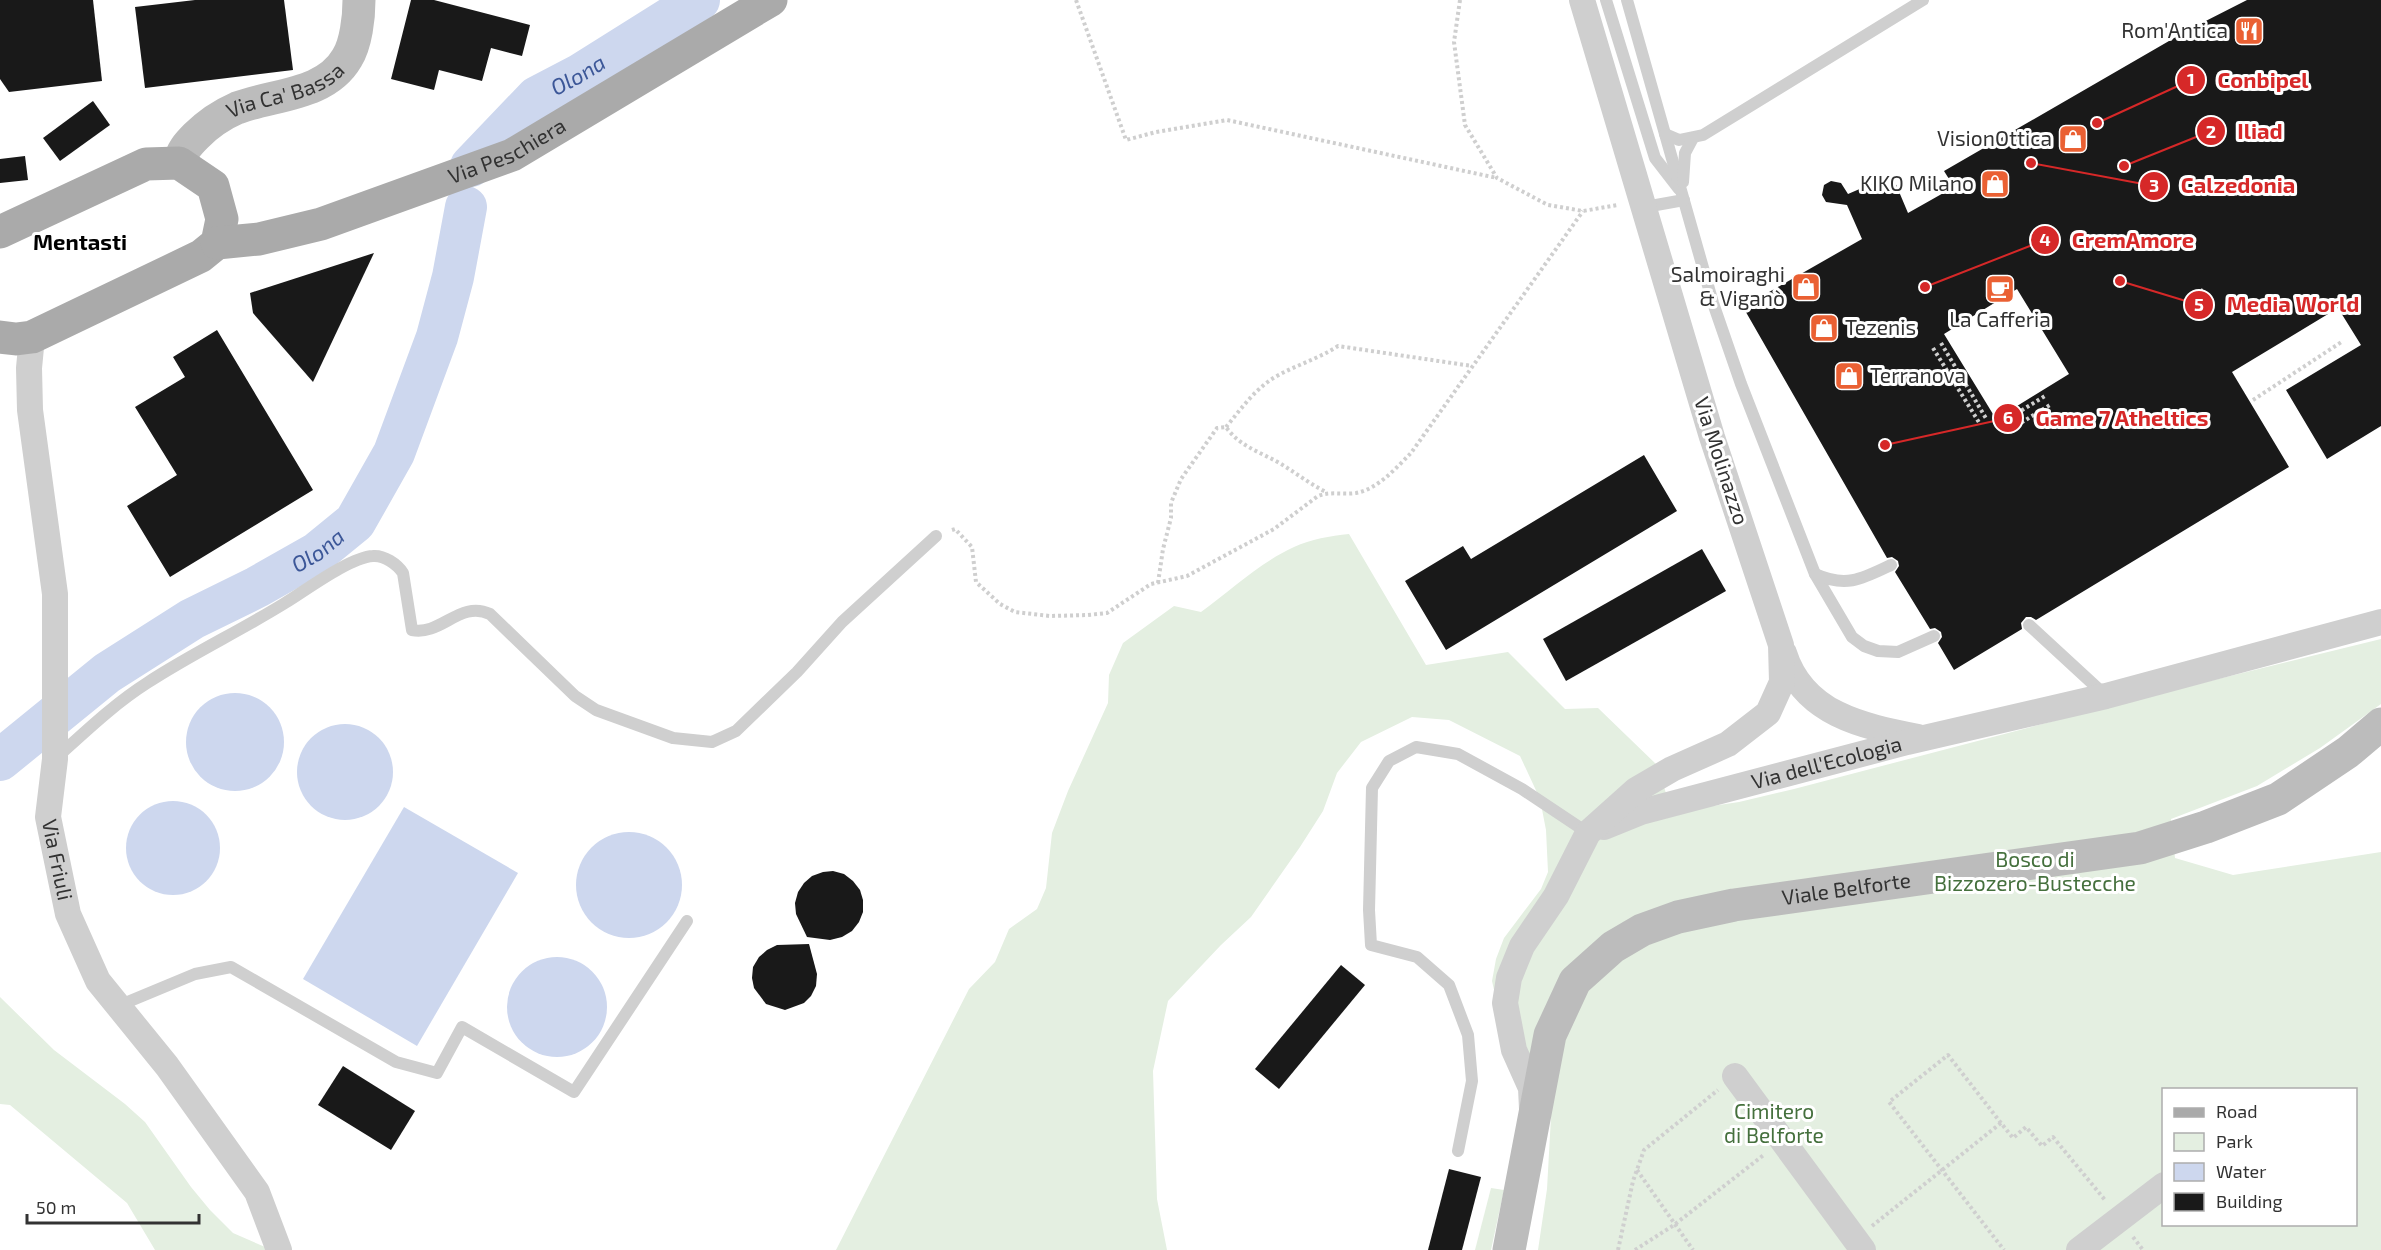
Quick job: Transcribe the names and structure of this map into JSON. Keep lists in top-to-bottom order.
{
  "streets": {
    "main road": ["Via Ca' Bassa", "Via Peschiera", "Viale Belforte"],
    "street": ["Via Molinazzo", "Via dell'Ecologia", "Via Friuli"]
  },
  "crossings": [
    ["Via Peschiera", "Via Friuli"],
    ["Via Molinazzo", "Via dell'Ecologia"]
  ],
  "districts": ["Mentasti"],
  "water": ["Olona"],
  "parks": ["Bosco di Bizzozero-Bustecche", "Cimitero di Belforte"],
  "places": {
    "restaurant": ["Rom'Antica"],
    "other": [
      "Conbipel",
      "Calzedonia",
      "Iliad",
      "Media World",
      "CremAmore",
      "Game 7 Atheltics"
    ],
    "shop": [
      "VisionOttica",
      "KIKO Milano",
      "Salmoiraghi & Viganò",
      "Tezenis",
      "Terranova"
    ],
    "cafe": ["La Cafferia"]
  },
  "legend": [
    "Road",
    "Park",
    "Water",
    "Building"
  ],
  "scale_bar": "50 m"
}
